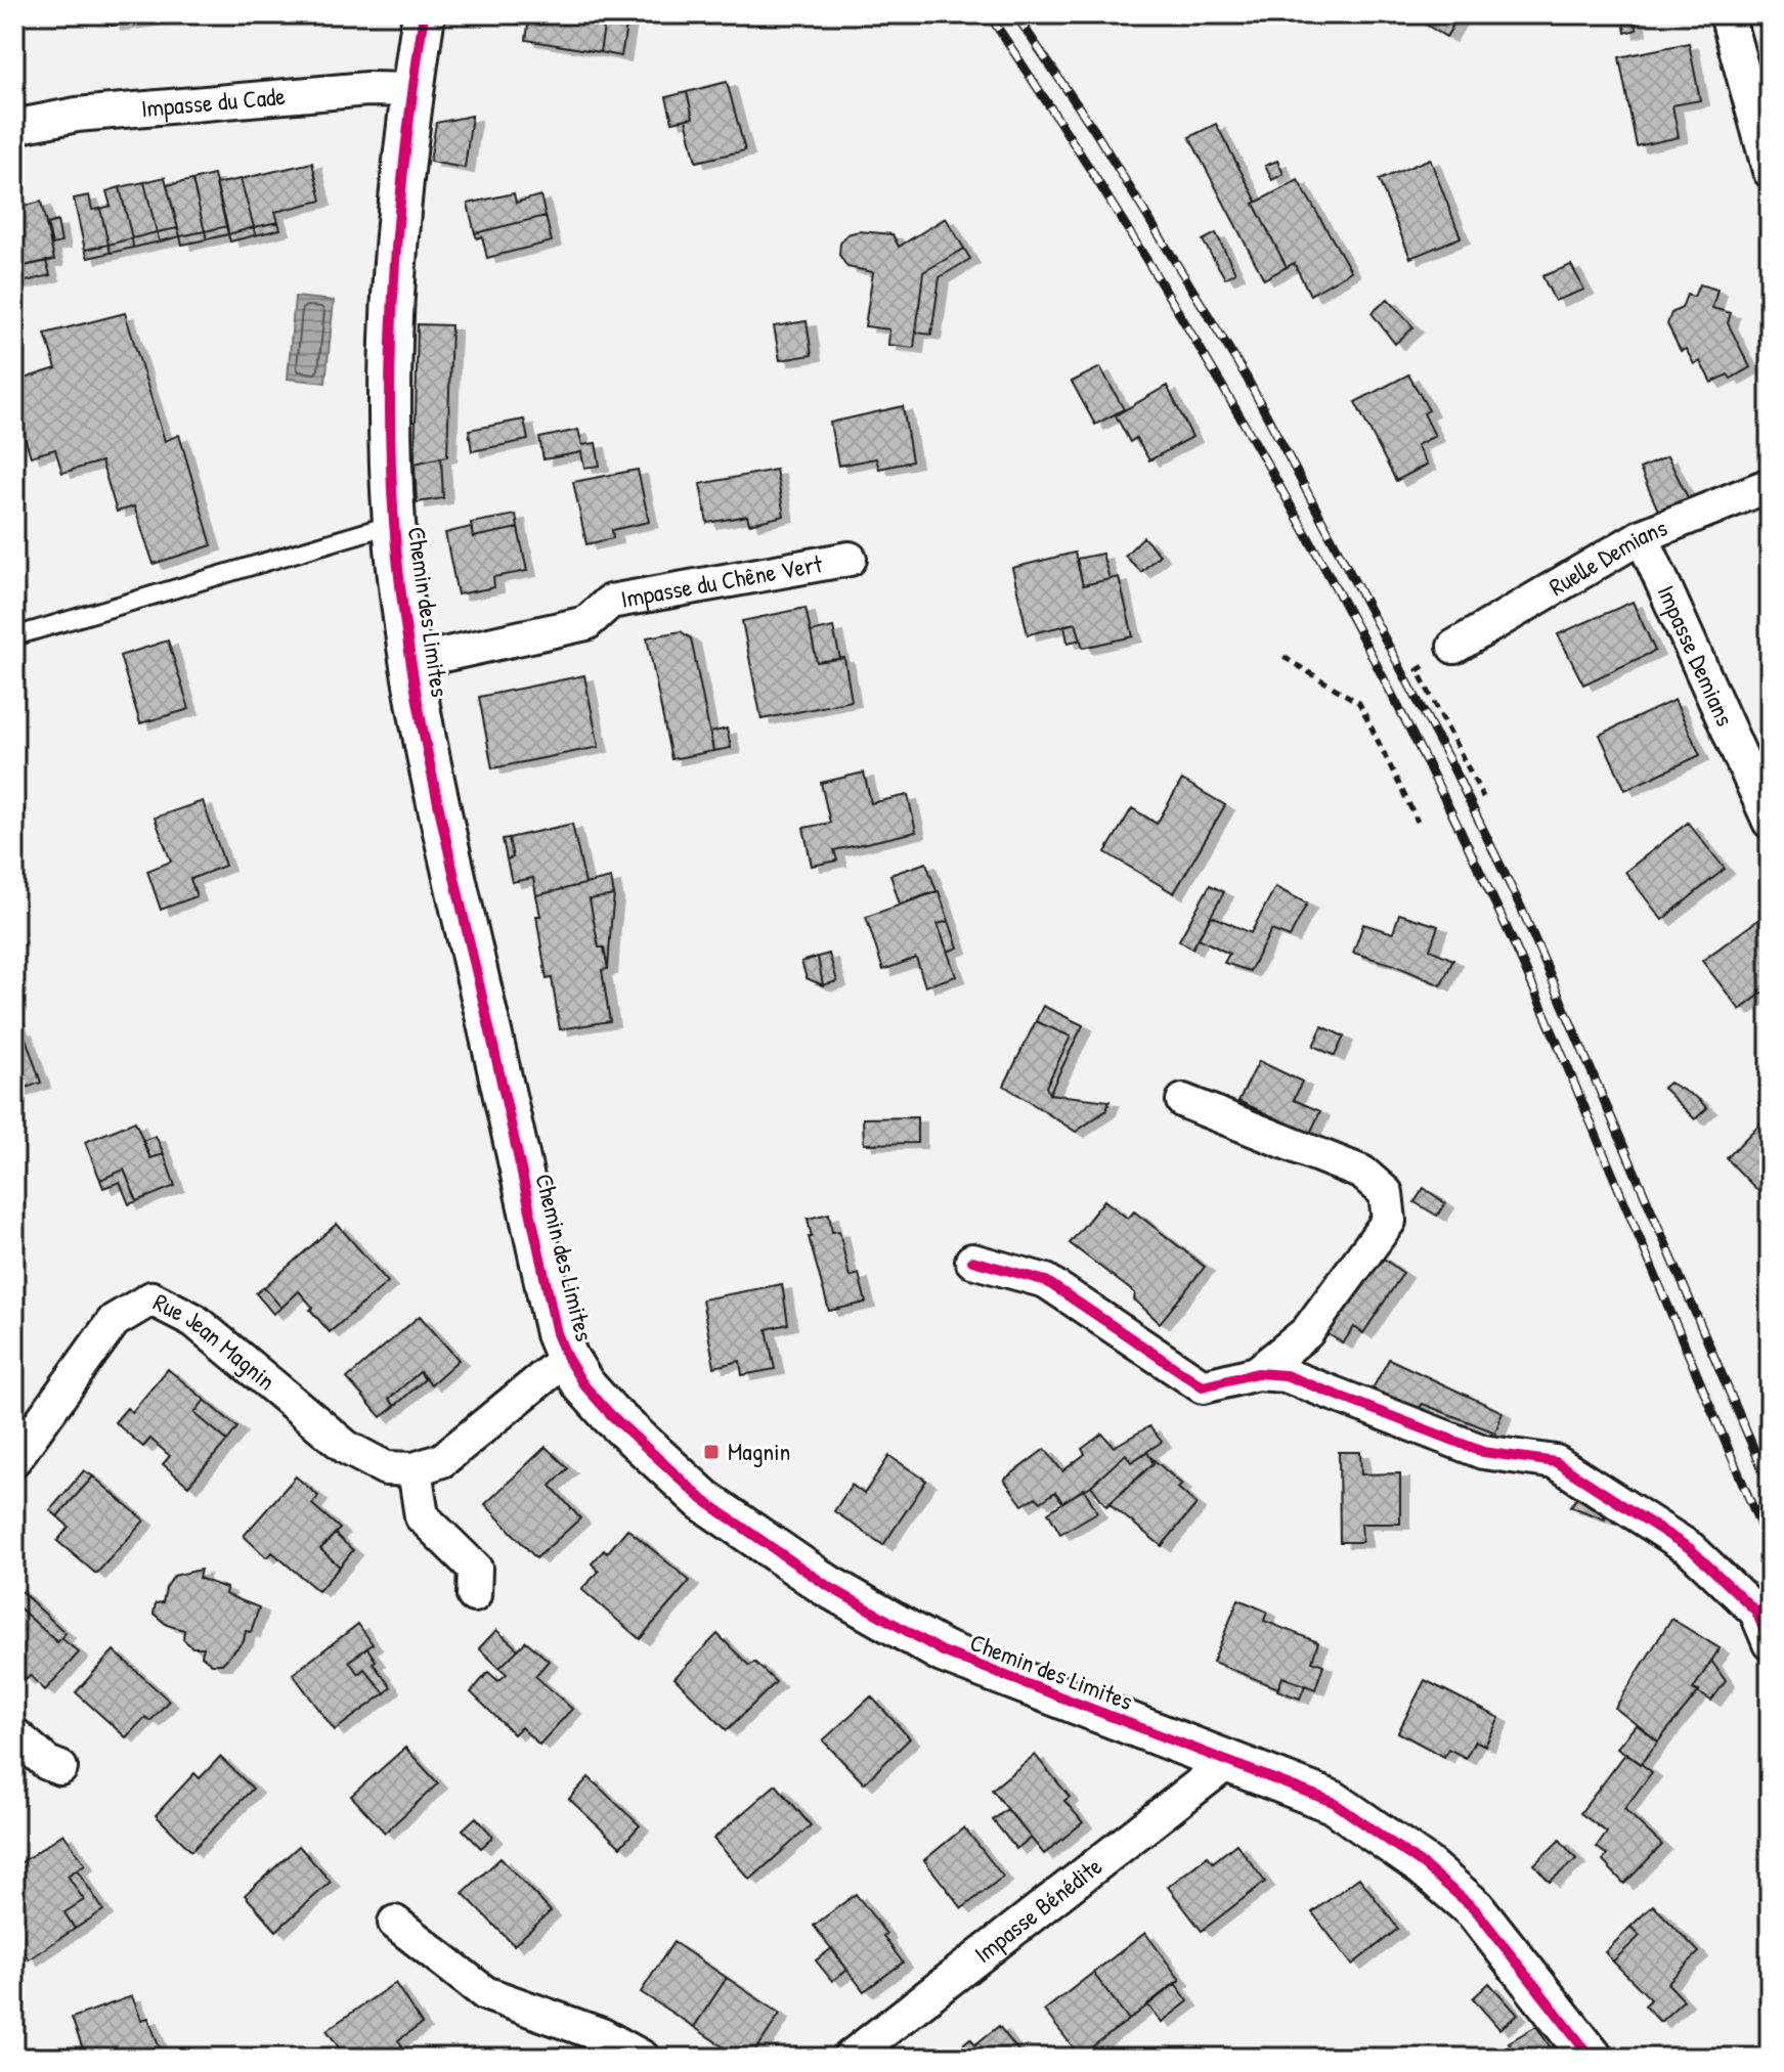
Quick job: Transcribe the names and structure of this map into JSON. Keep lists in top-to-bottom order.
{
  "streets": {
    "street": [
      "Impasse du Cade",
      "Ruelle Demians",
      "Impasse du Chêne Vert",
      "Chemin des Limites",
      "Impasse Demians",
      "Rue Jean Magnin",
      "Impasse Bénédite"
    ]
  },
  "crossings": [
    ["Impasse du Cade", "Chemin des Limites"],
    ["Ruelle Demians", "Impasse Demians"],
    ["Impasse du Chêne Vert", "Chemin des Limites"],
    ["Chemin des Limites", "Impasse Bénédite"]
  ],
  "places": {
    "transit": ["Magnin"]
  }
}
